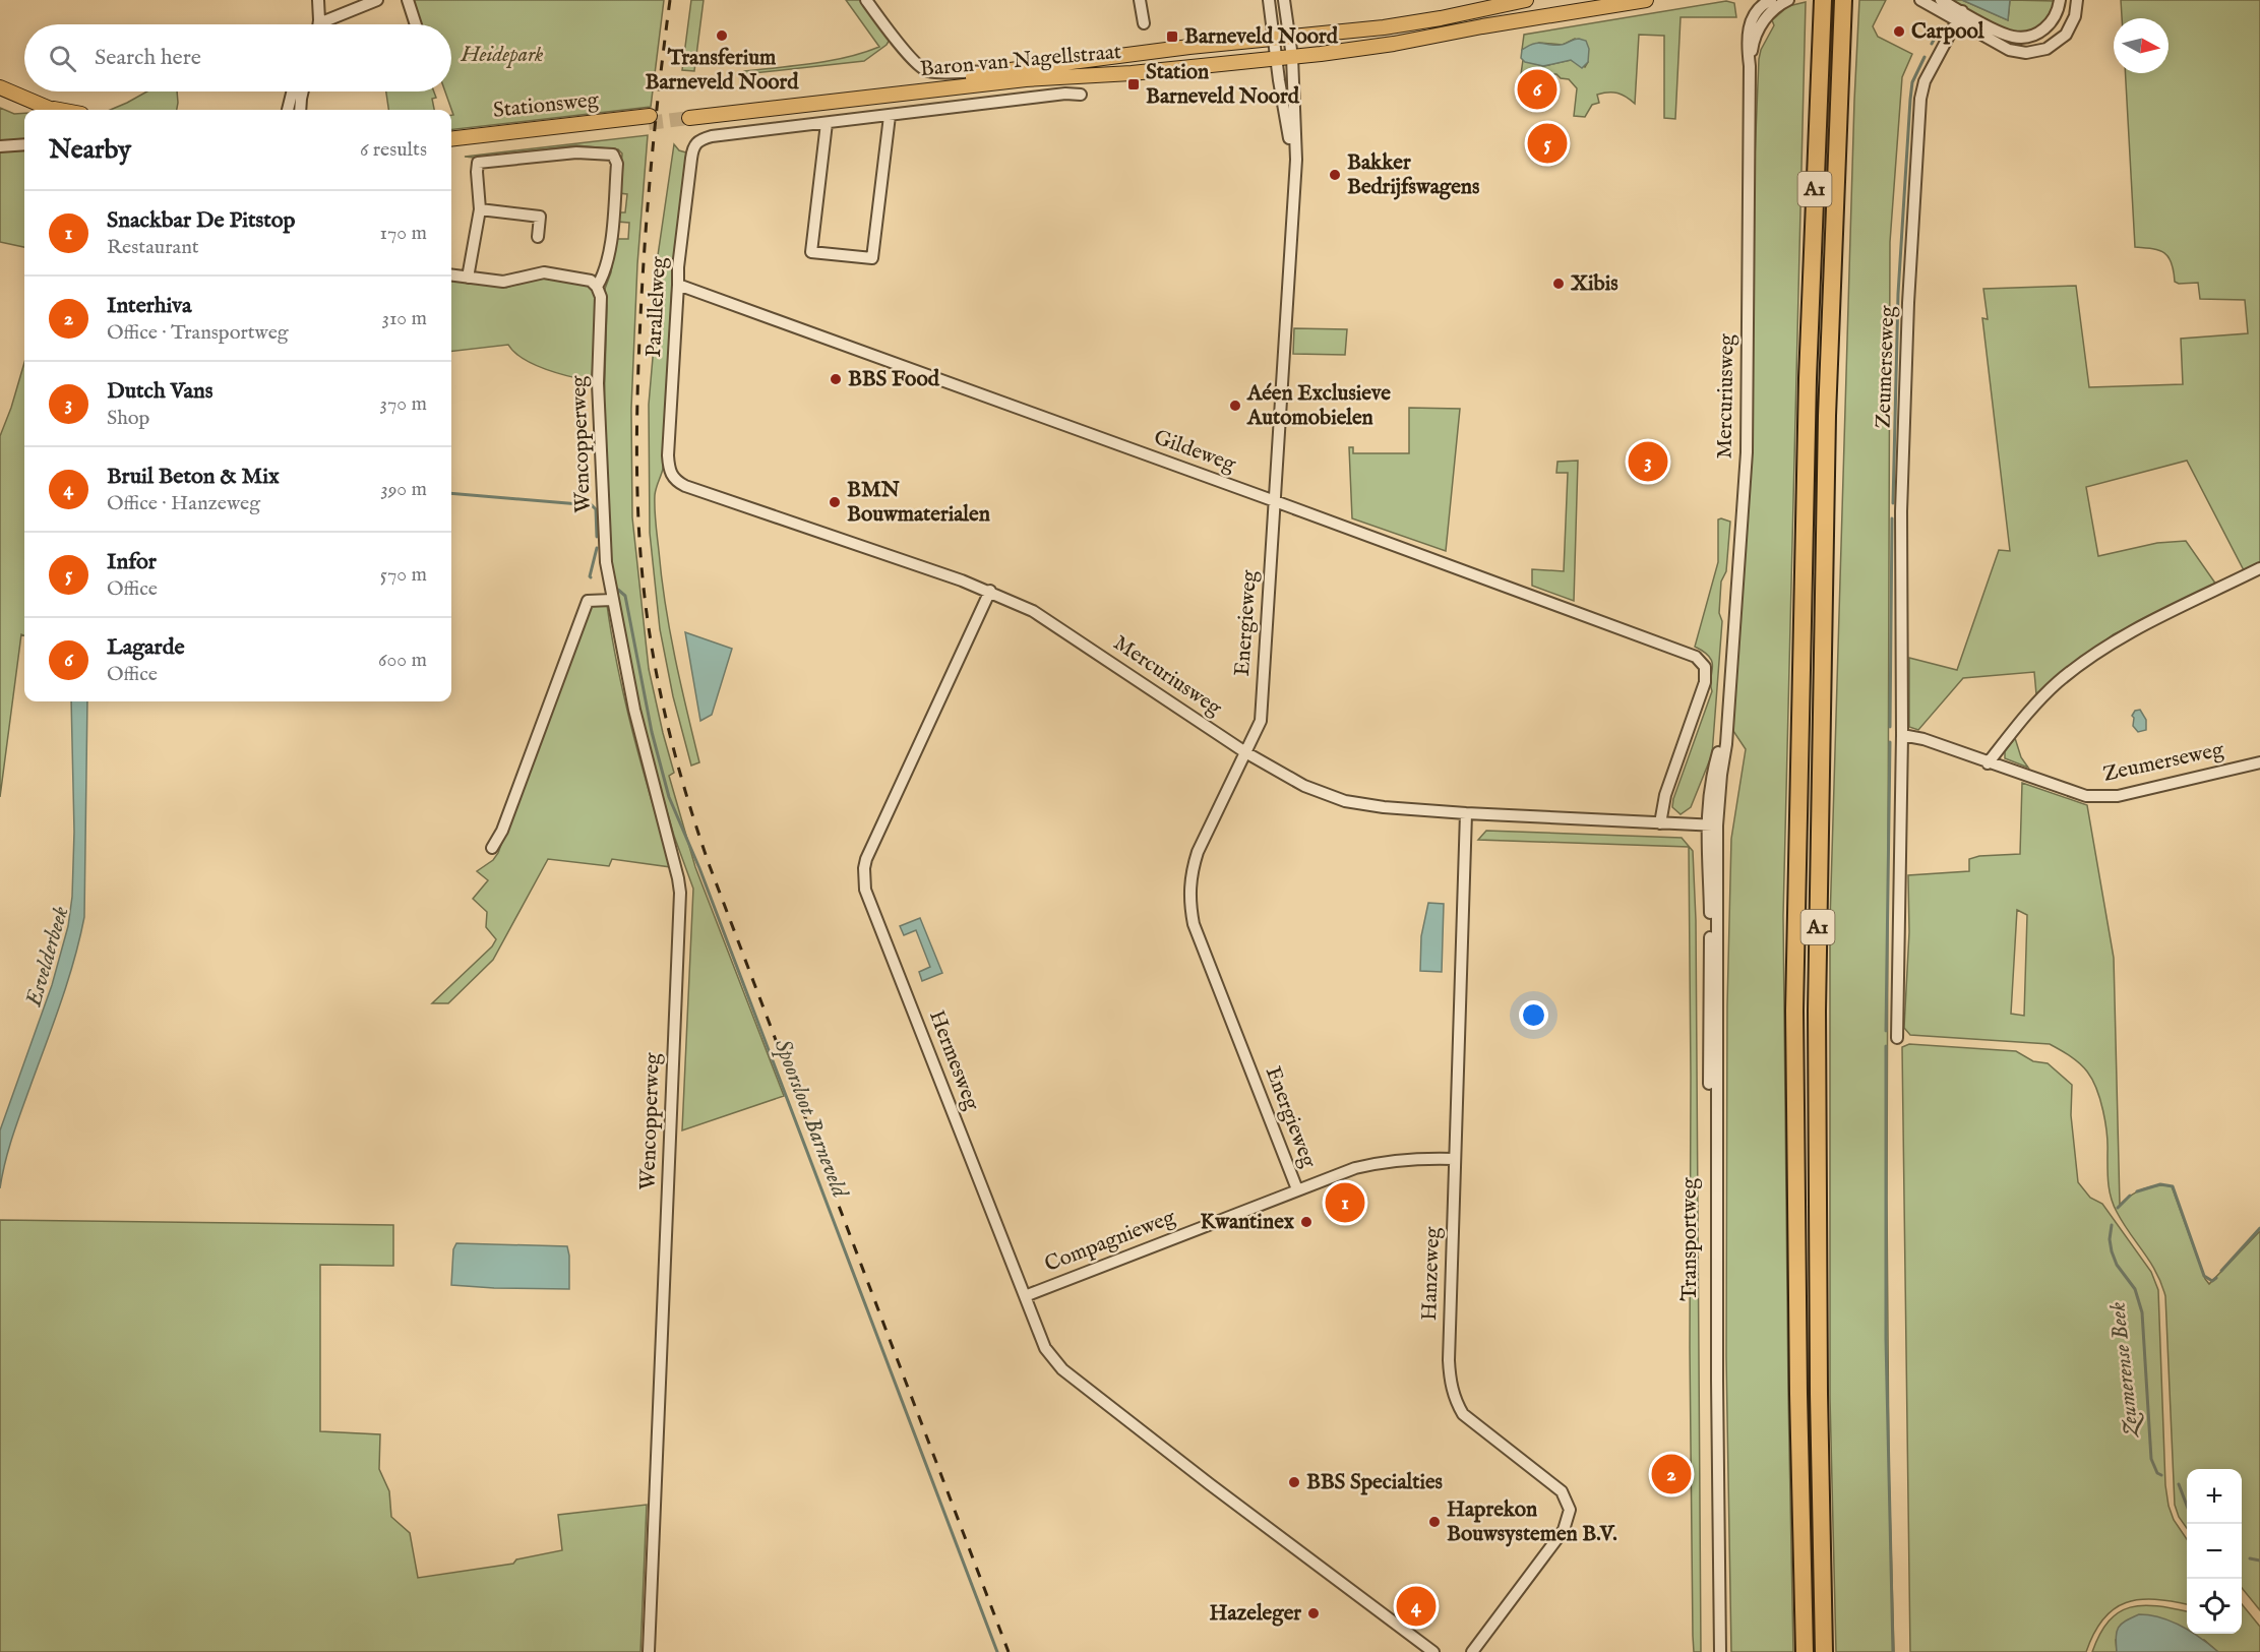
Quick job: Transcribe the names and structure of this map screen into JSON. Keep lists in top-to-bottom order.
{
  "streets": {
    "highway": ["A1"],
    "main road": ["Baron van Nagellstraat", "Stationsweg"],
    "street": [
      "Parallelweg",
      "Zeumerseweg",
      "Mercuriusweg",
      "Wencopperweg",
      "Gildeweg",
      "Energieweg",
      "Hermesweg",
      "Transportweg",
      "Compagnieweg",
      "Hanzeweg"
    ]
  },
  "crossings": [
    ["Baron van Nagellstraat", "Energieweg"],
    ["Parallelweg", "Mercuriusweg"],
    ["Parallelweg", "Gildeweg"],
    ["Mercuriusweg", "Gildeweg"],
    ["Mercuriusweg", "Energieweg"],
    ["Mercuriusweg", "Hermesweg"],
    ["Mercuriusweg", "Transportweg"],
    ["Mercuriusweg", "Hanzeweg"],
    ["Gildeweg", "Energieweg"],
    ["Energieweg", "Compagnieweg"],
    ["Hermesweg", "Compagnieweg"],
    ["Compagnieweg", "Hanzeweg"]
  ],
  "water": ["Esvelderbeek", "Spoorsloot Barneveld", "Zeumerense Beek"],
  "parks": ["Heidepark"],
  "places": {
    "other": [
      "Carpool",
      "Transferium Barneveld Noord",
      "Bakker Bedrijfswagens",
      "Xibis",
      "BBS Food",
      "Aéen Exclusieve Automobielen",
      "BMN Bouwmaterialen",
      "Kwantinex",
      "BBS Specialties",
      "Haprekon Bouwsystemen B.V.",
      "Hazeleger"
    ],
    "transit": ["Barneveld Noord", "Station Barneveld Noord"]
  },
  "north": "right",
  "page": {
    "search": "Search here",
    "pins": [
      "6",
      "5",
      "3",
      "1",
      "2",
      "4"
    ],
    "heading": ["Nearby", "6 results"],
    "list": [
      {
        "mark": "1",
        "name": "Snackbar De Pitstop",
        "note": "Restaurant",
        "value": "170 m"
      },
      {
        "mark": "2",
        "name": "Interhiva",
        "note": "Office · Transportweg",
        "value": "310 m"
      },
      {
        "mark": "3",
        "name": "Dutch Vans",
        "note": "Shop",
        "value": "370 m"
      },
      {
        "mark": "4",
        "name": "Bruil Beton & Mix",
        "note": "Office · Hanzeweg",
        "value": "390 m"
      },
      {
        "mark": "5",
        "name": "Infor",
        "note": "Office",
        "value": "570 m"
      },
      {
        "mark": "6",
        "name": "Lagarde",
        "note": "Office",
        "value": "600 m"
      }
    ],
    "map_buttons": ["+", "−"]
  }
}
